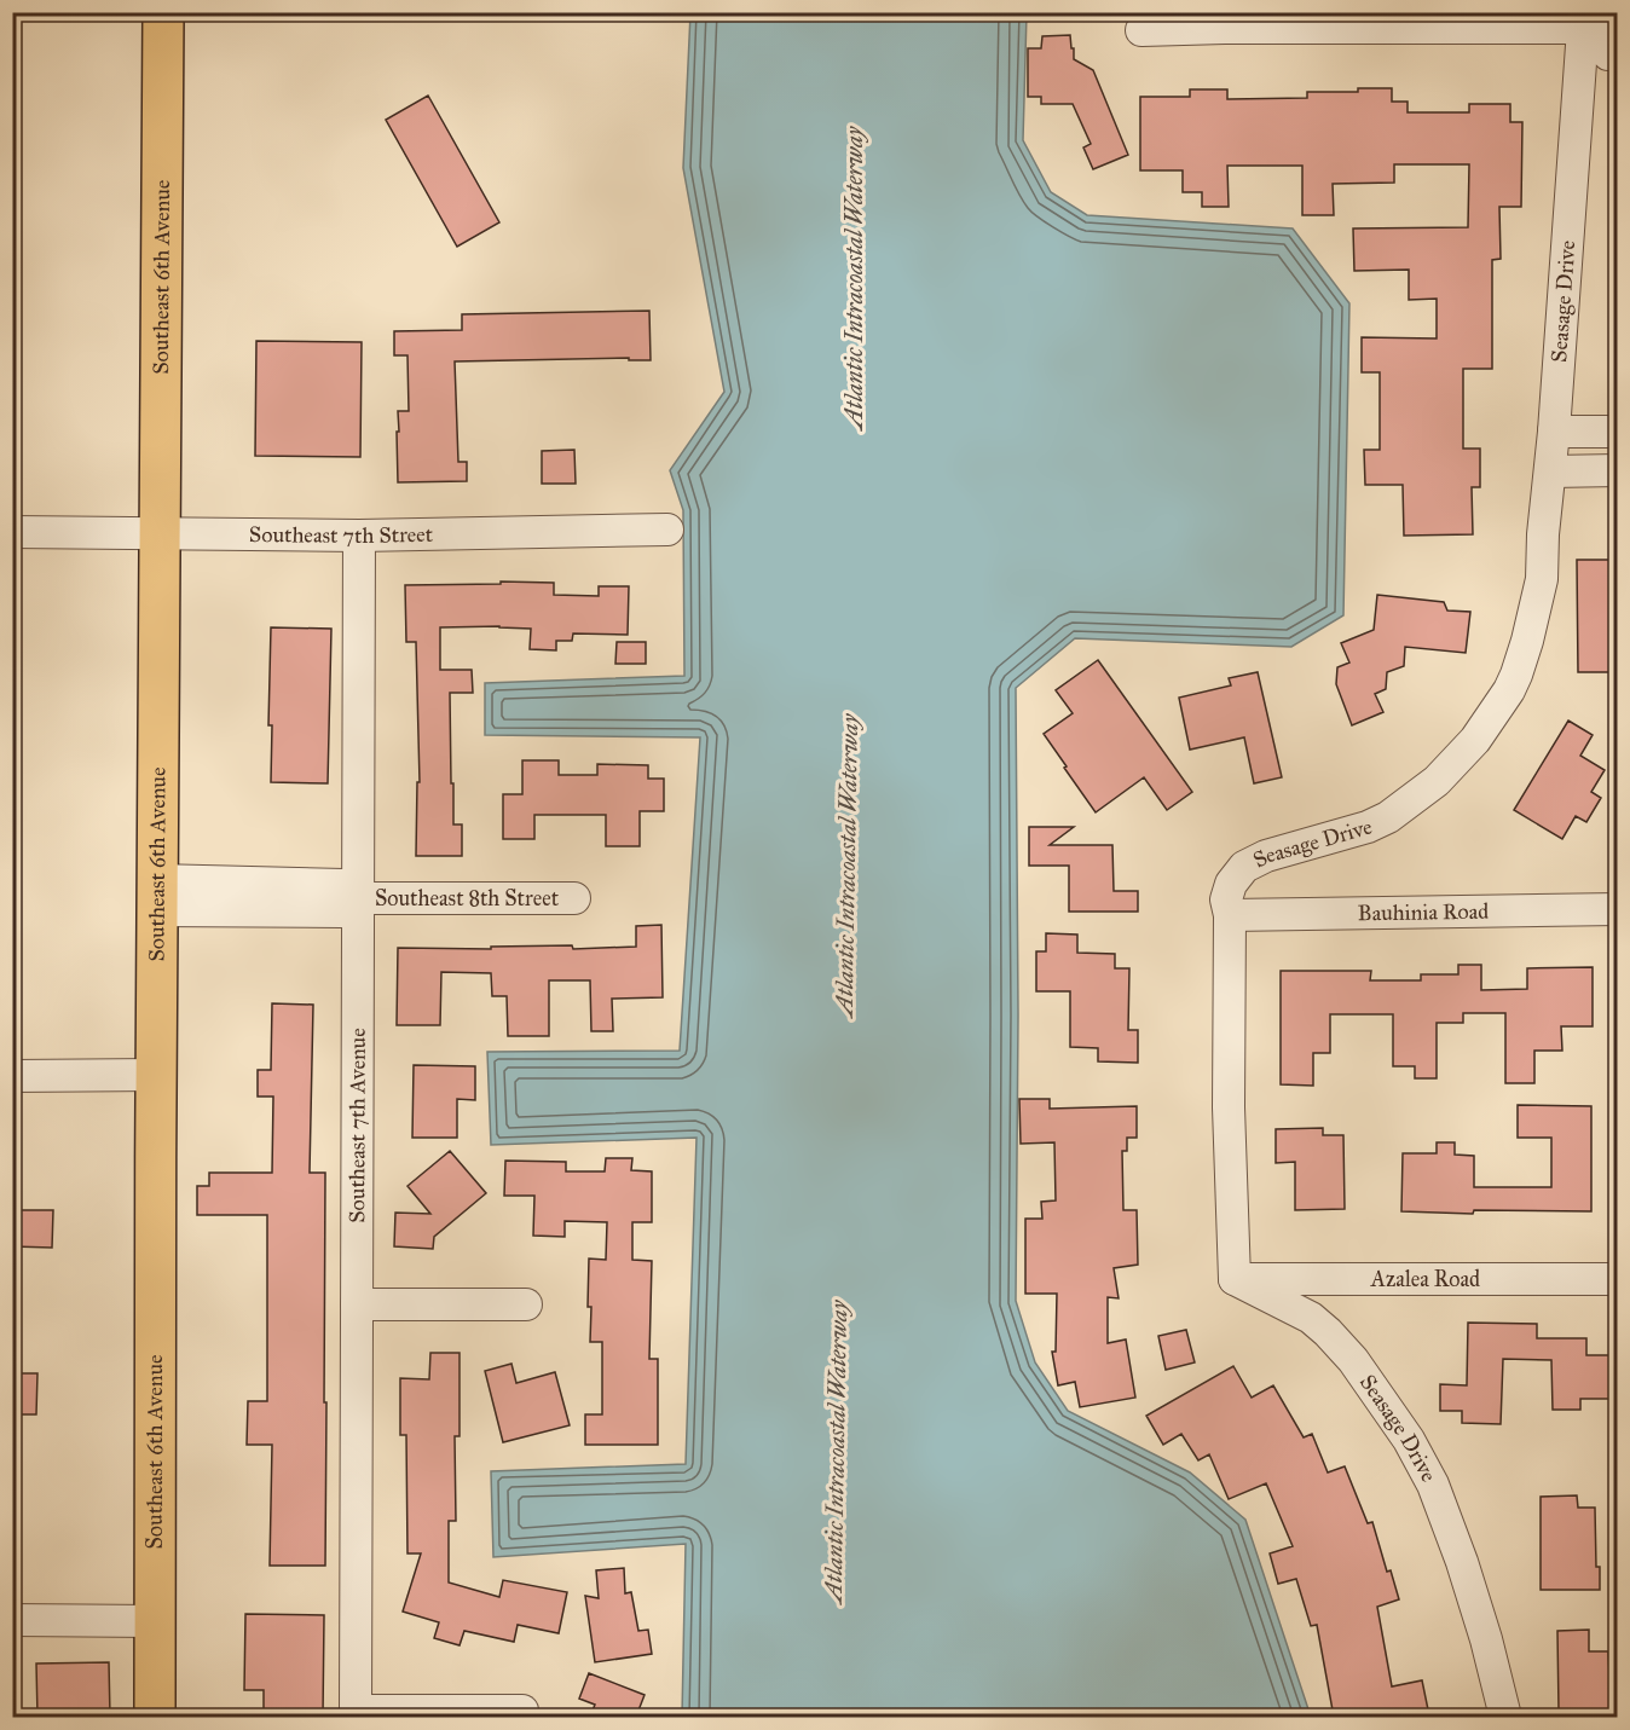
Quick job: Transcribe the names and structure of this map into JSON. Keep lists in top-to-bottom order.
{
  "streets": {
    "main road": ["Southeast 6th Avenue"],
    "street": [
      "Seasage Drive",
      "Southeast 7th Street",
      "Southeast 8th Street",
      "Bauhinia Road",
      "Southeast 7th Avenue",
      "Azalea Road"
    ]
  },
  "crossings": [
    ["Southeast 6th Avenue", "Southeast 7th Street"],
    ["Southeast 6th Avenue", "Southeast 8th Street"],
    ["Seasage Drive", "Bauhinia Road"],
    ["Seasage Drive", "Azalea Road"],
    ["Southeast 7th Street", "Southeast 7th Avenue"],
    ["Southeast 8th Street", "Southeast 7th Avenue"]
  ],
  "water": ["Atlantic Intracoastal Waterway"]
}
